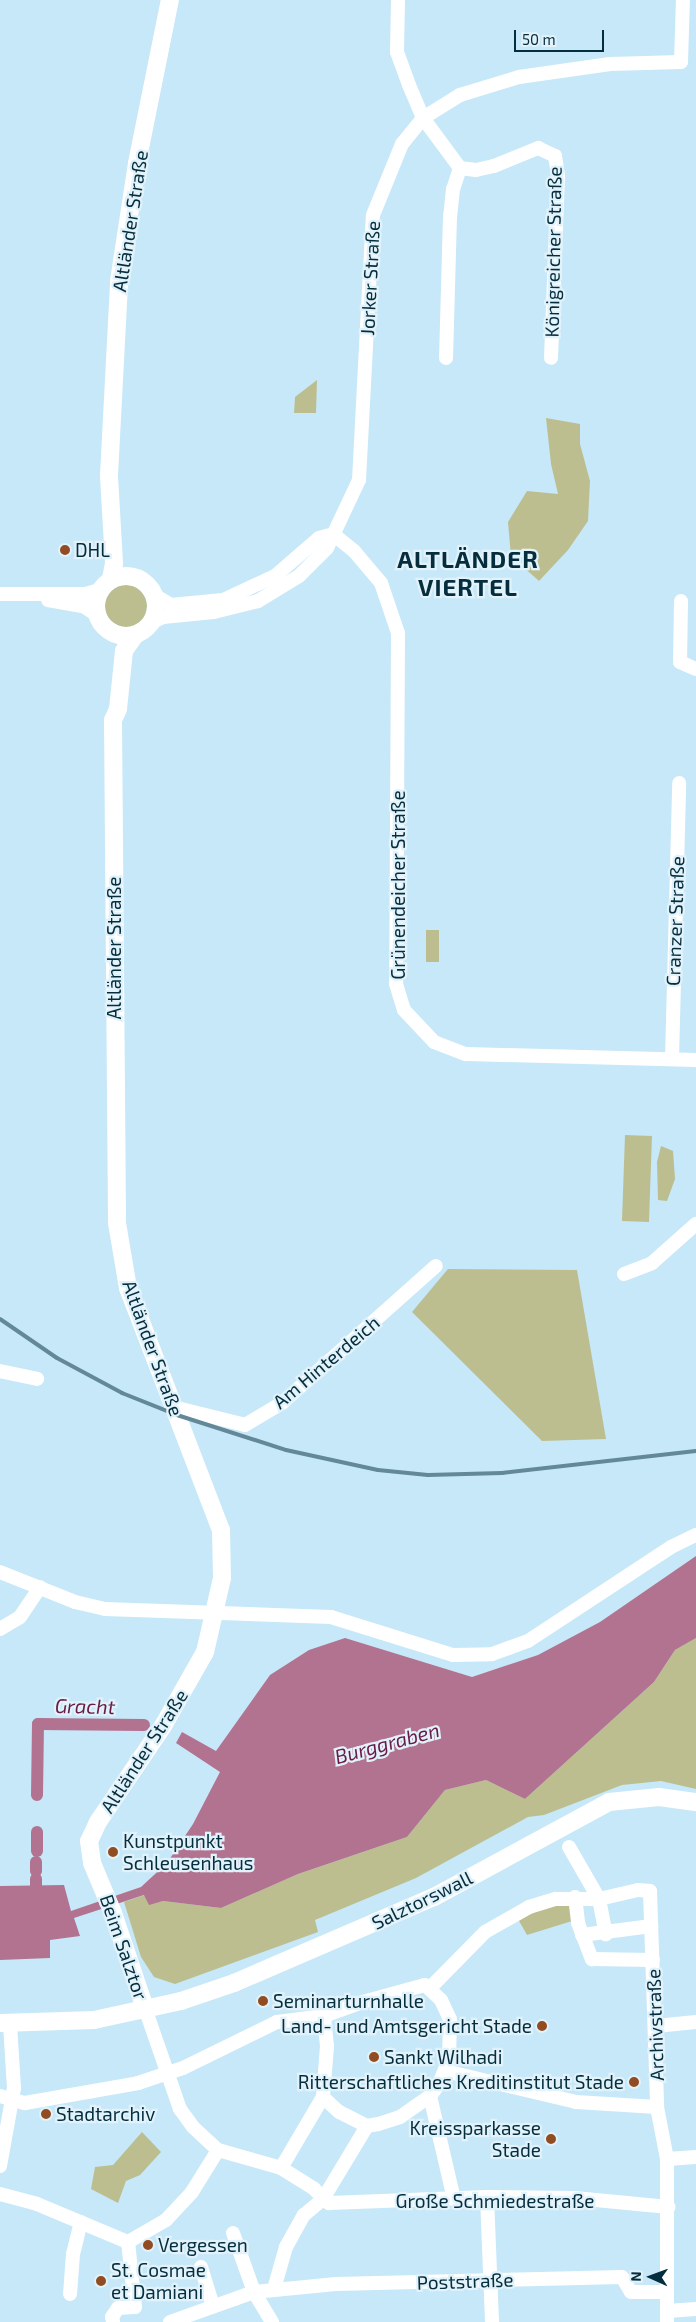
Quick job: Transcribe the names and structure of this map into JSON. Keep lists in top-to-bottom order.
{
  "streets": {
    "main road": ["Altländer Straße", "Salztorswall", "Beim Salztor"],
    "street": [
      "Königreicher Straße",
      "Jorker Straße",
      "Grünendeicher Straße",
      "Cranzer Straße",
      "Am Hinterdeich",
      "Archivstraße",
      "Große Schmiedestraße",
      "Poststraße"
    ]
  },
  "crossings": [
    ["Altländer Straße", "Jorker Straße"],
    ["Altländer Straße", "Am Hinterdeich"],
    ["Altländer Straße", "Beim Salztor"],
    ["Jorker Straße", "Grünendeicher Straße"],
    ["Grünendeicher Straße", "Cranzer Straße"],
    ["Salztorswall", "Beim Salztor"],
    ["Archivstraße", "Große Schmiedestraße"],
    ["Archivstraße", "Poststraße"]
  ],
  "districts": ["ALTLÄNDER VIERTEL"],
  "water": ["Gracht", "Burggraben"],
  "places": [
    "DHL",
    "Kunstpunkt Schleusenhaus",
    "Seminarturnhalle",
    "Land- und Amtsgericht Stade",
    "Sankt Wilhadi",
    "Ritterschaftliches Kreditinstitut Stade",
    "Stadtarchiv",
    "Kreissparkasse Stade",
    "Vergessen",
    "St. Cosmae et Damiani"
  ],
  "scale_bar": "50 m",
  "north": "left"
}
